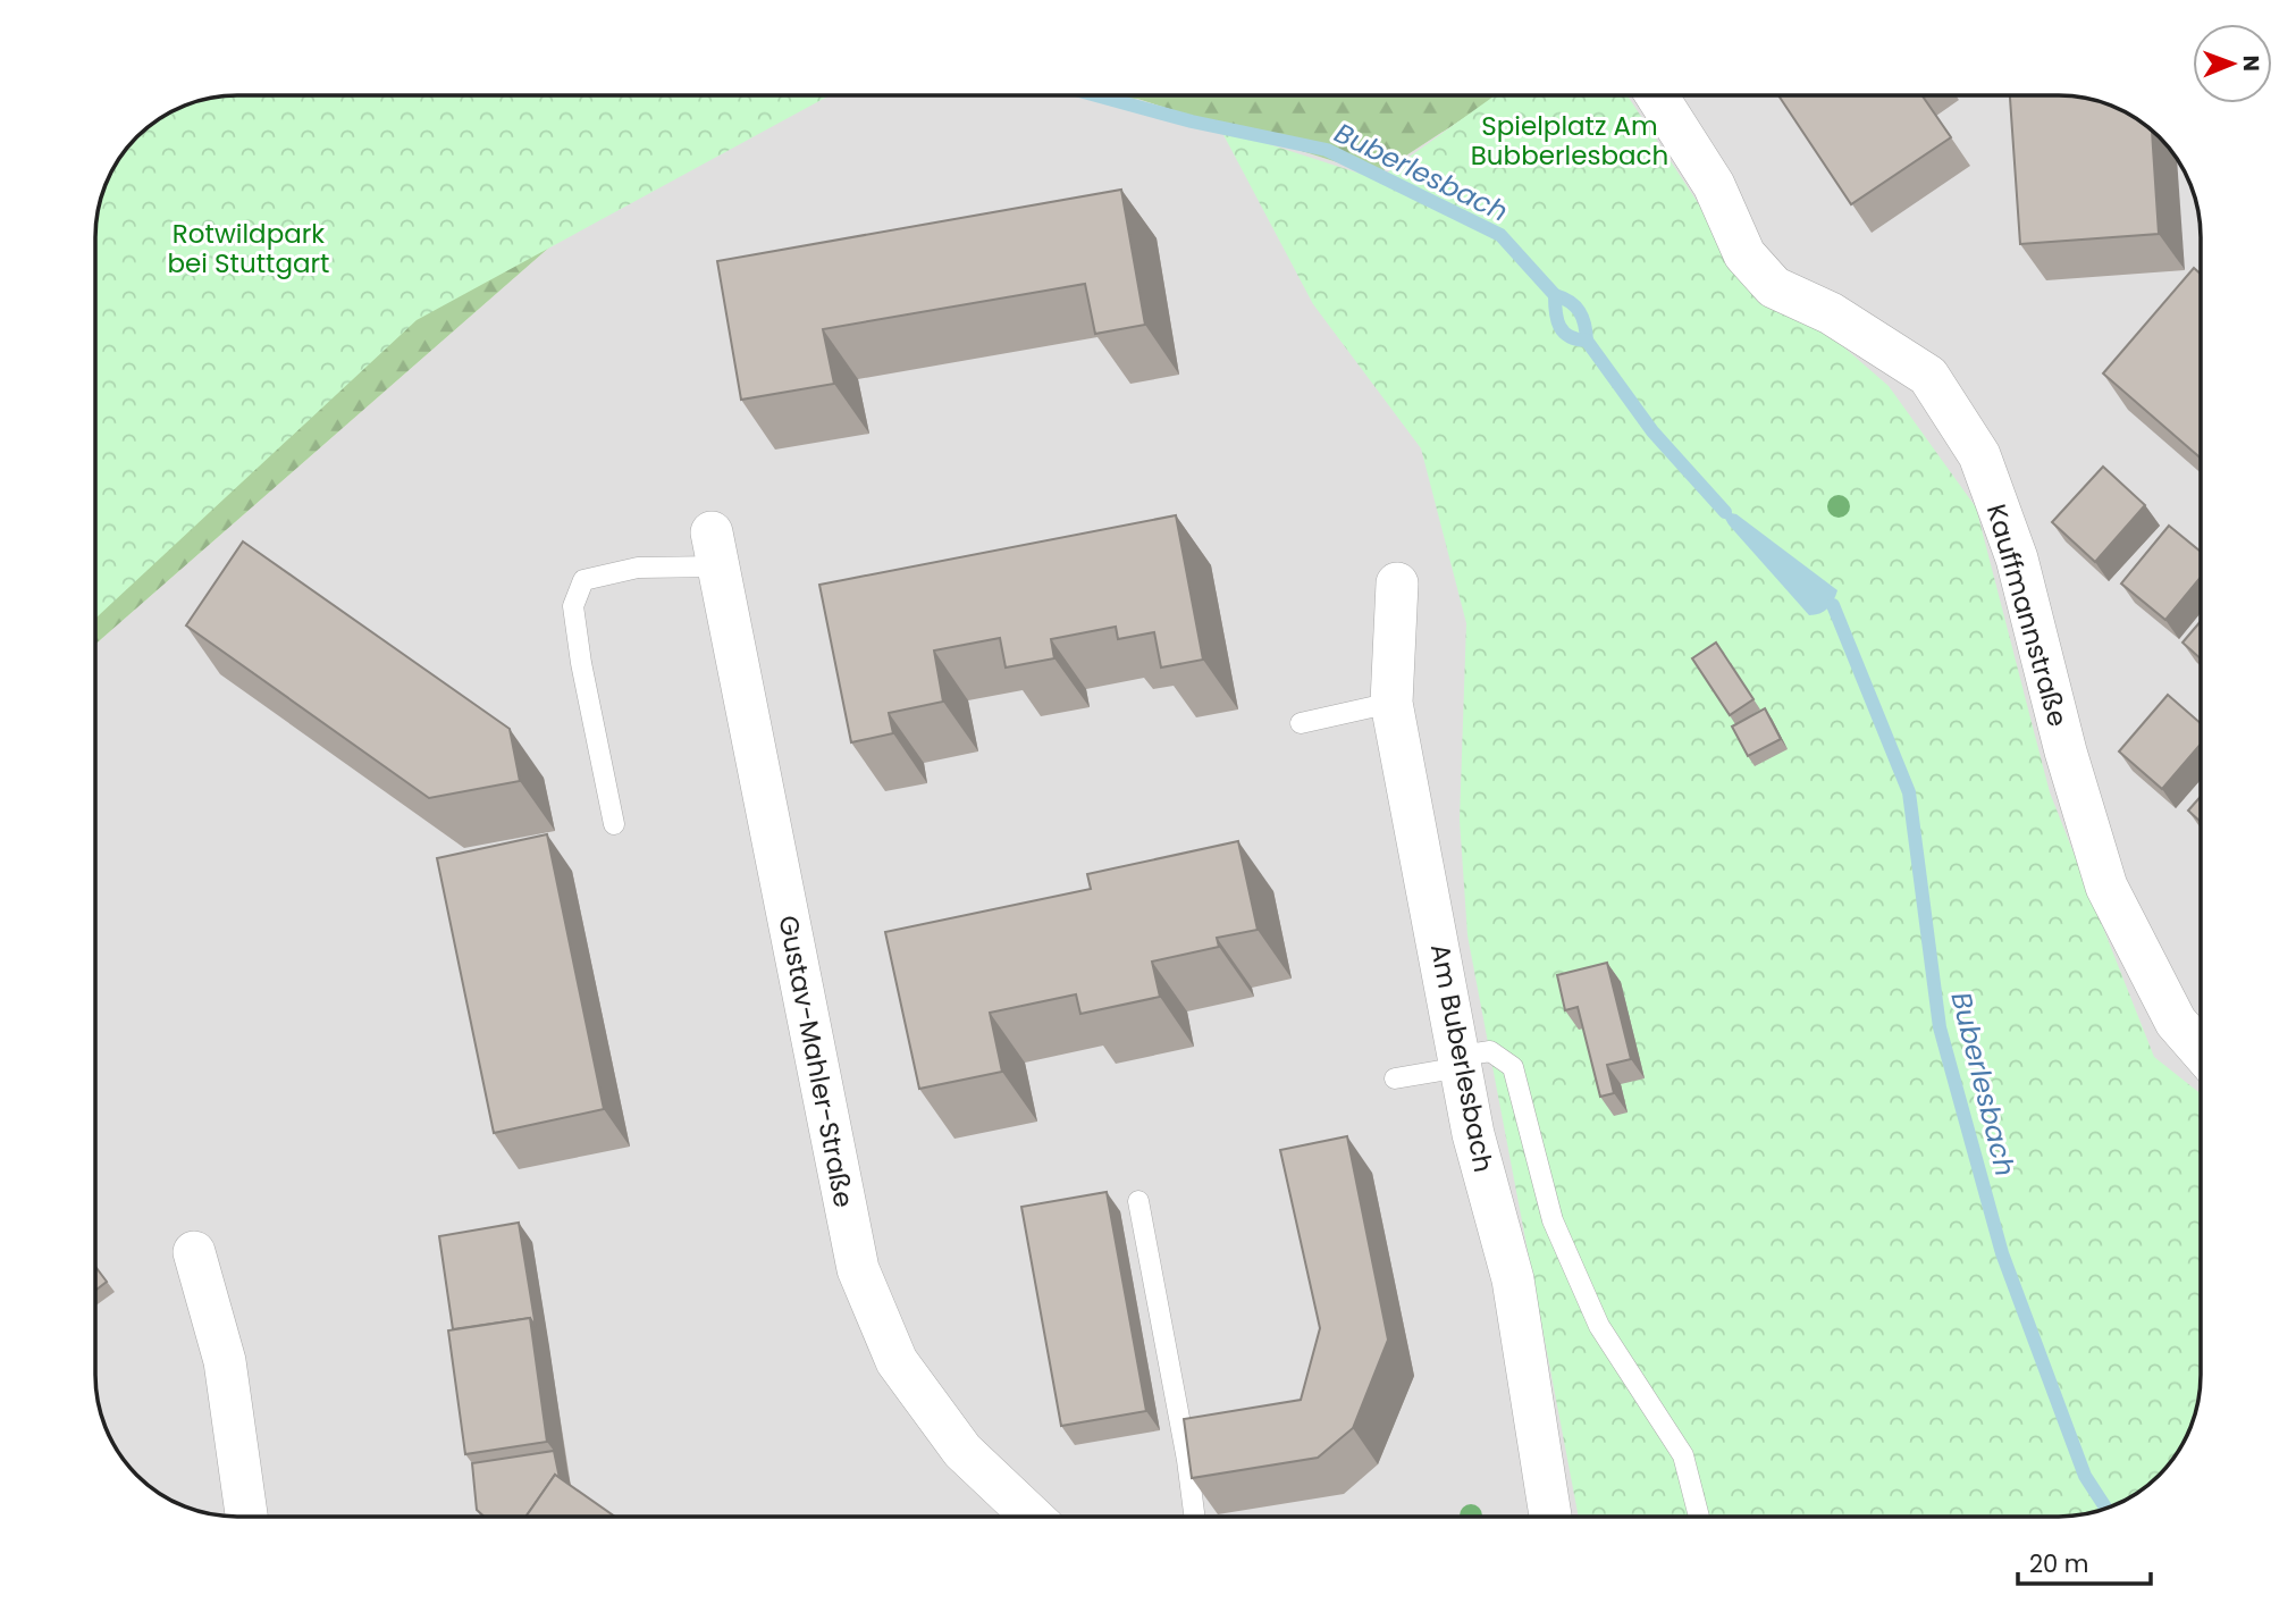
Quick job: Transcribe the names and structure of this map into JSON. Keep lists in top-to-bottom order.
{
  "streets": {
    "street": ["Kauffmannstraße", "Am Buberlesbach", "Gustav-Mahler-Straße"]
  },
  "water": ["Buberlesbach"],
  "parks": ["Spielplatz Am Bubberlesbach", "Rotwildpark bei Stuttgart"],
  "scale_bar": "20 m",
  "north": "right"
}
